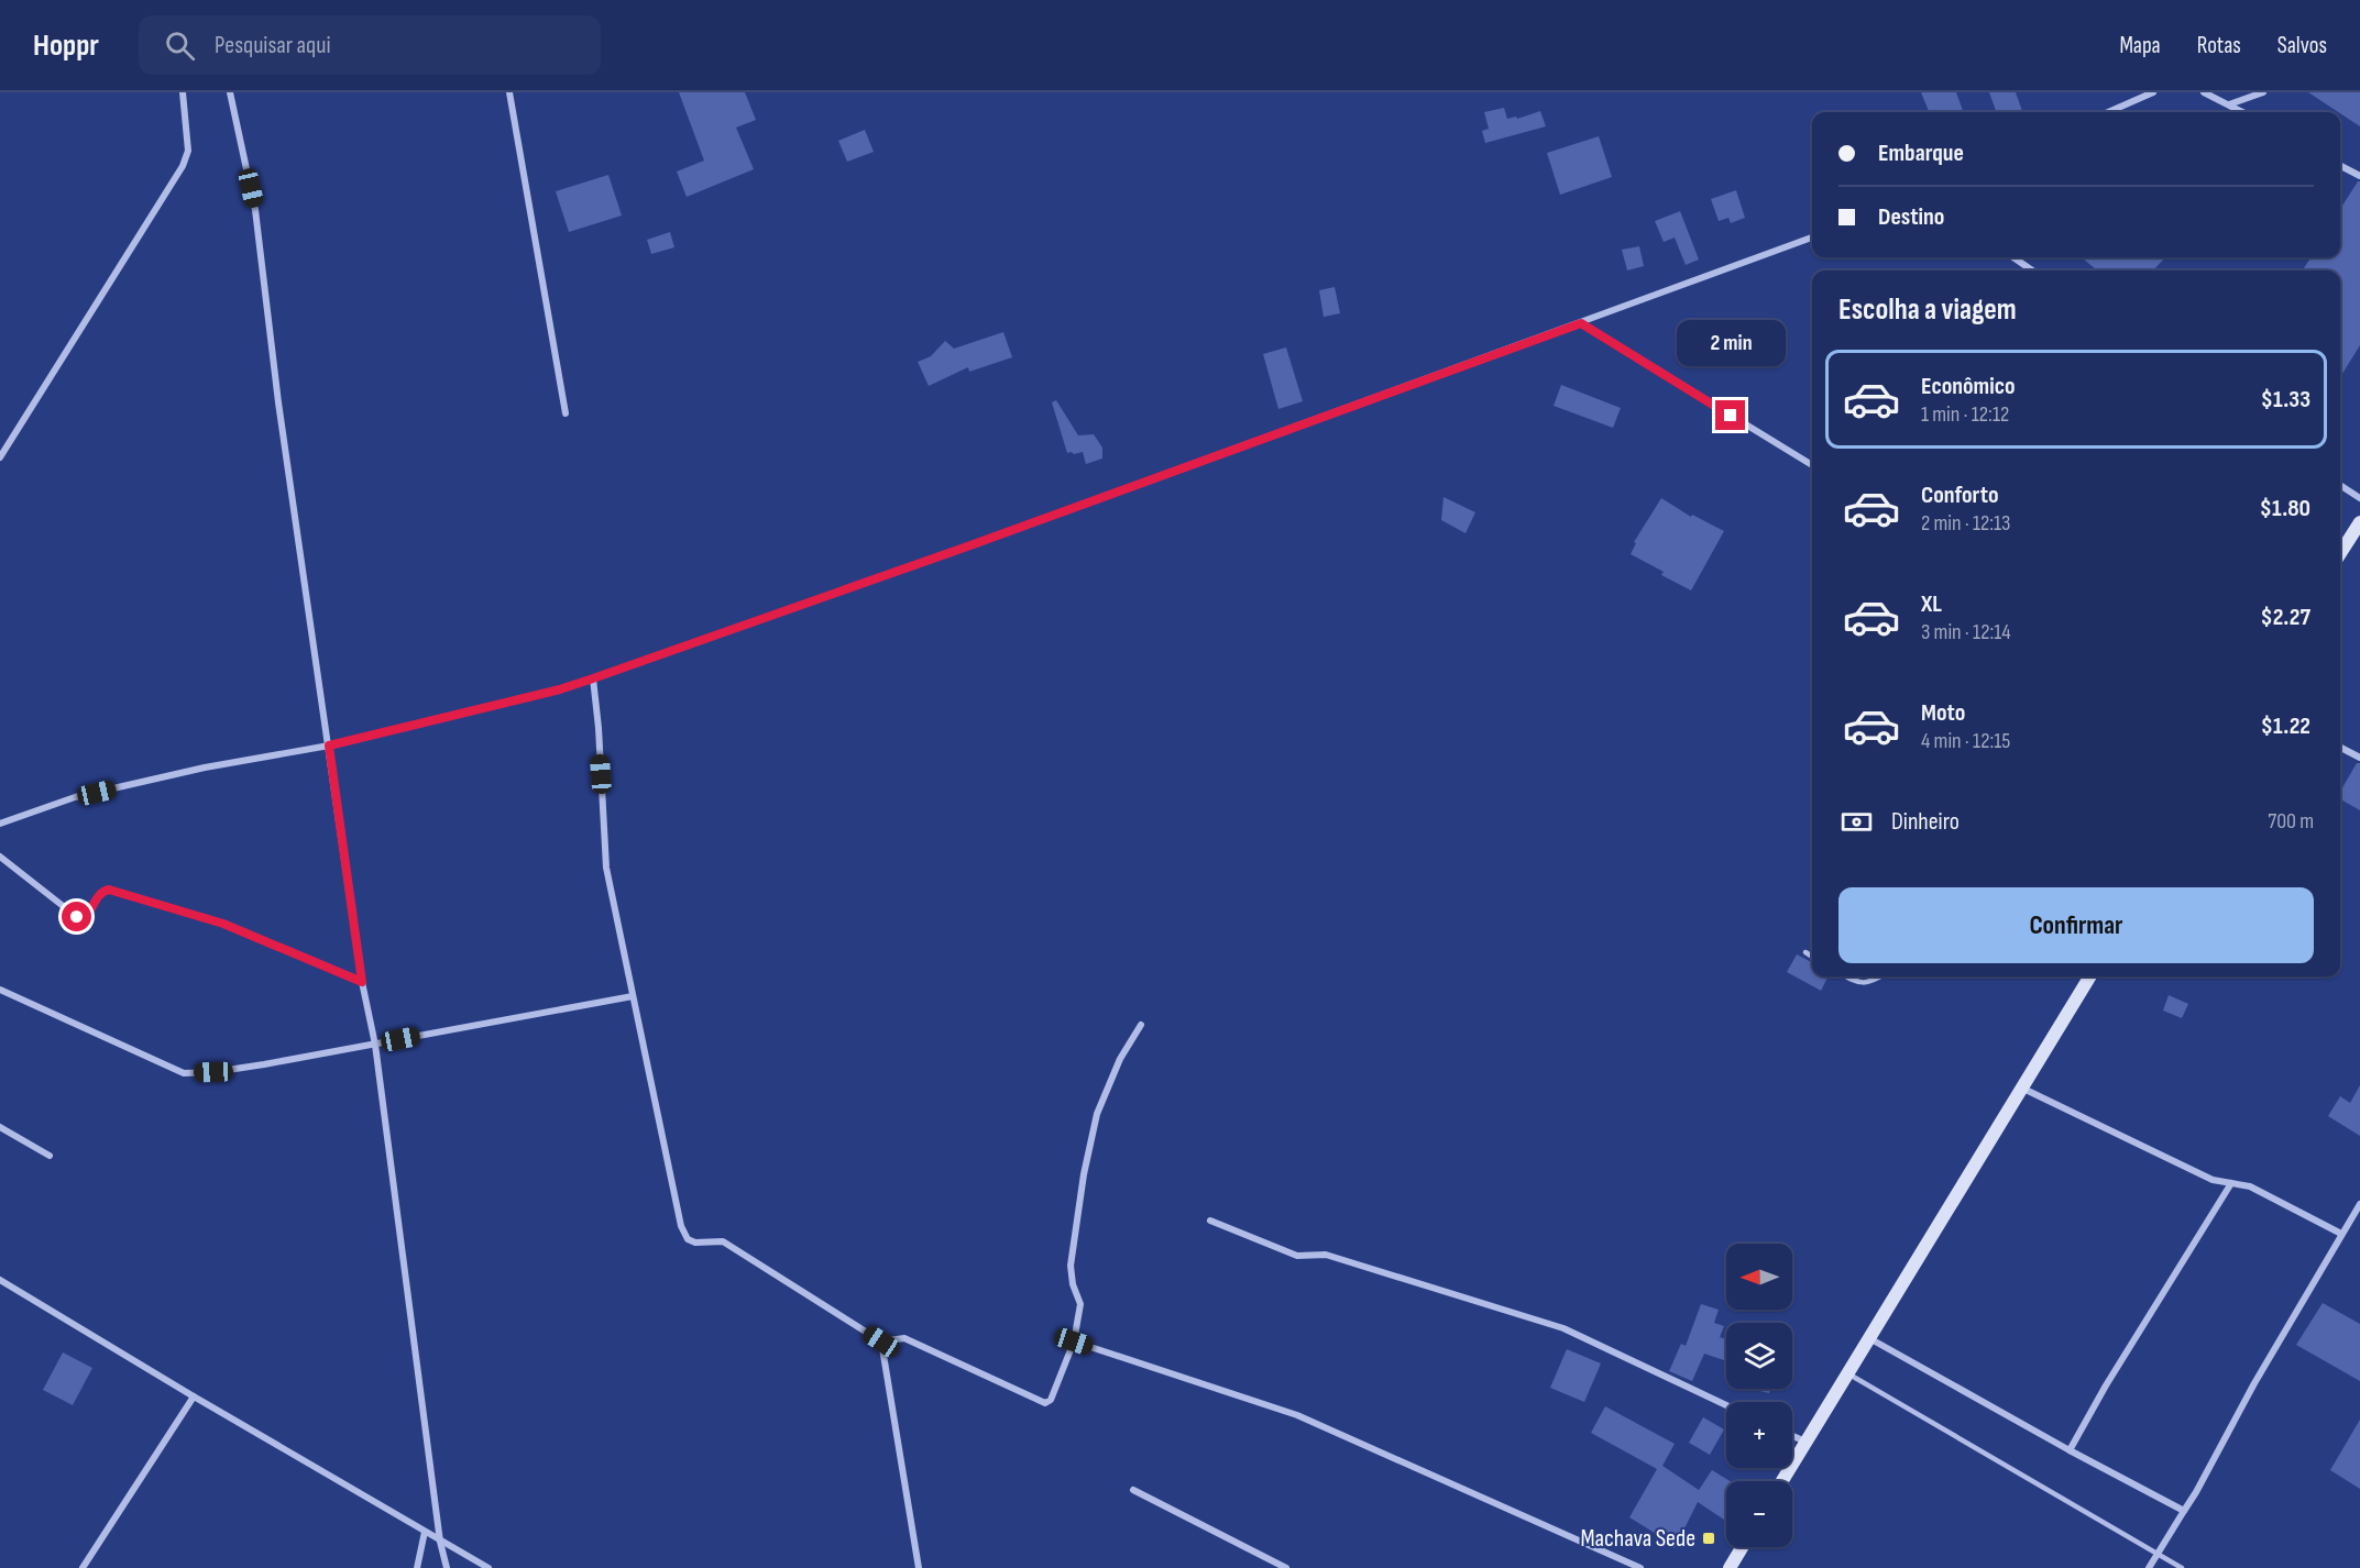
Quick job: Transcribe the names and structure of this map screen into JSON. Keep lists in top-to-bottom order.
{
  "places": {
    "transit": ["Machava Sede"]
  },
  "north": "left",
  "page": {
    "header": "Hoppr",
    "search": "Pesquisar aqui",
    "nav": ["Mapa", "Rotas", "Salvos"],
    "banner": ["Embarque", "Destino"],
    "heading": "Escolha a viagem",
    "bubble": "2 min",
    "list": [
      {
        "name": "Econômico",
        "note": "1 min · 12:12",
        "value": "$1.33"
      },
      {
        "name": "Conforto",
        "note": "2 min · 12:13",
        "value": "$1.80"
      },
      {
        "name": "XL",
        "note": "3 min · 12:14",
        "value": "$2.27"
      },
      {
        "name": "Moto",
        "note": "4 min · 12:15",
        "value": "$1.22"
      }
    ],
    "pay": ["Dinheiro", "700 m"],
    "buttons": "Confirmar",
    "map_buttons": ["+", "−"]
  }
}
